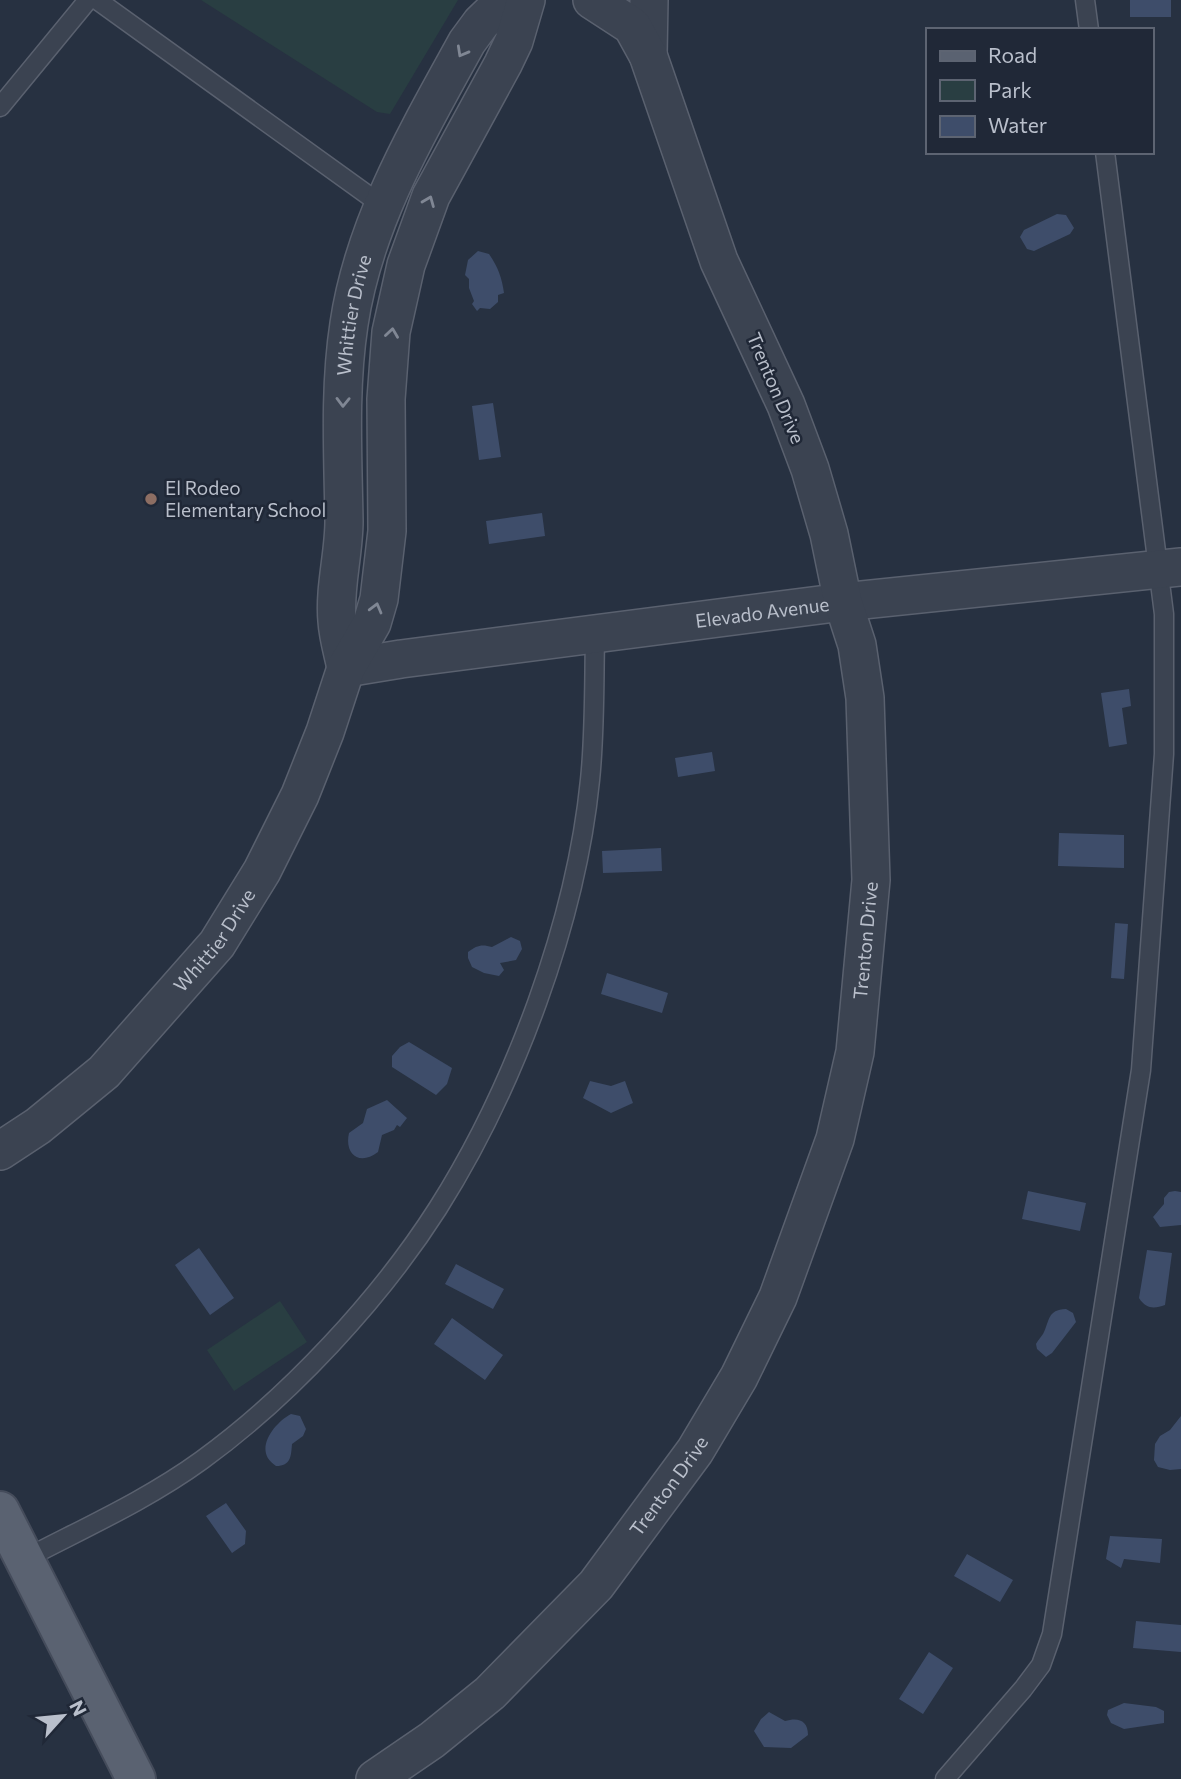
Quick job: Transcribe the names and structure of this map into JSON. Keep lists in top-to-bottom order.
{
  "streets": {
    "street": ["Whittier Drive", "Trenton Drive", "Elevado Avenue"]
  },
  "crossings": [
    ["Whittier Drive", "Elevado Avenue"],
    ["Trenton Drive", "Elevado Avenue"]
  ],
  "places": ["El Rodeo Elementary School"],
  "legend": ["Road", "Park", "Water"],
  "north": "top right"
}
